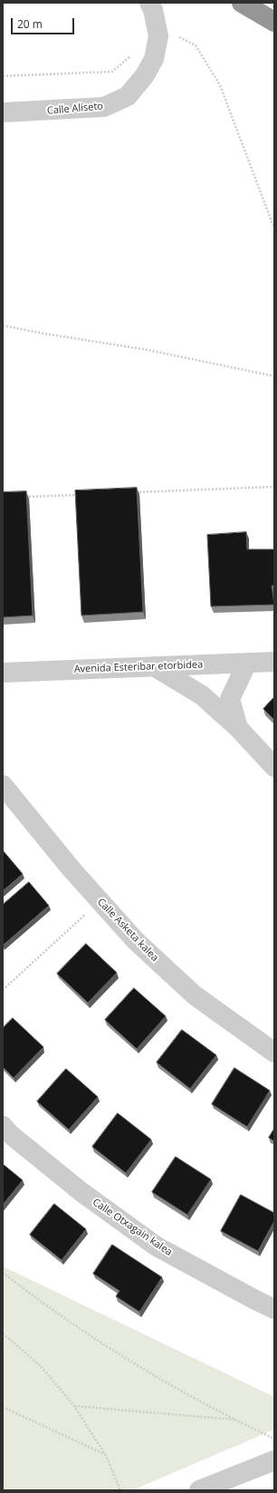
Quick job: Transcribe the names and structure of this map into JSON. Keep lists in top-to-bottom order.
{
  "streets": {
    "street": [
      "Calle Aliseto",
      "Avenida Esteribar etorbidea",
      "Calle Asketa kalea",
      "Calle Otxagain kalea"
    ]
  },
  "scale_bar": "20 m"
}
